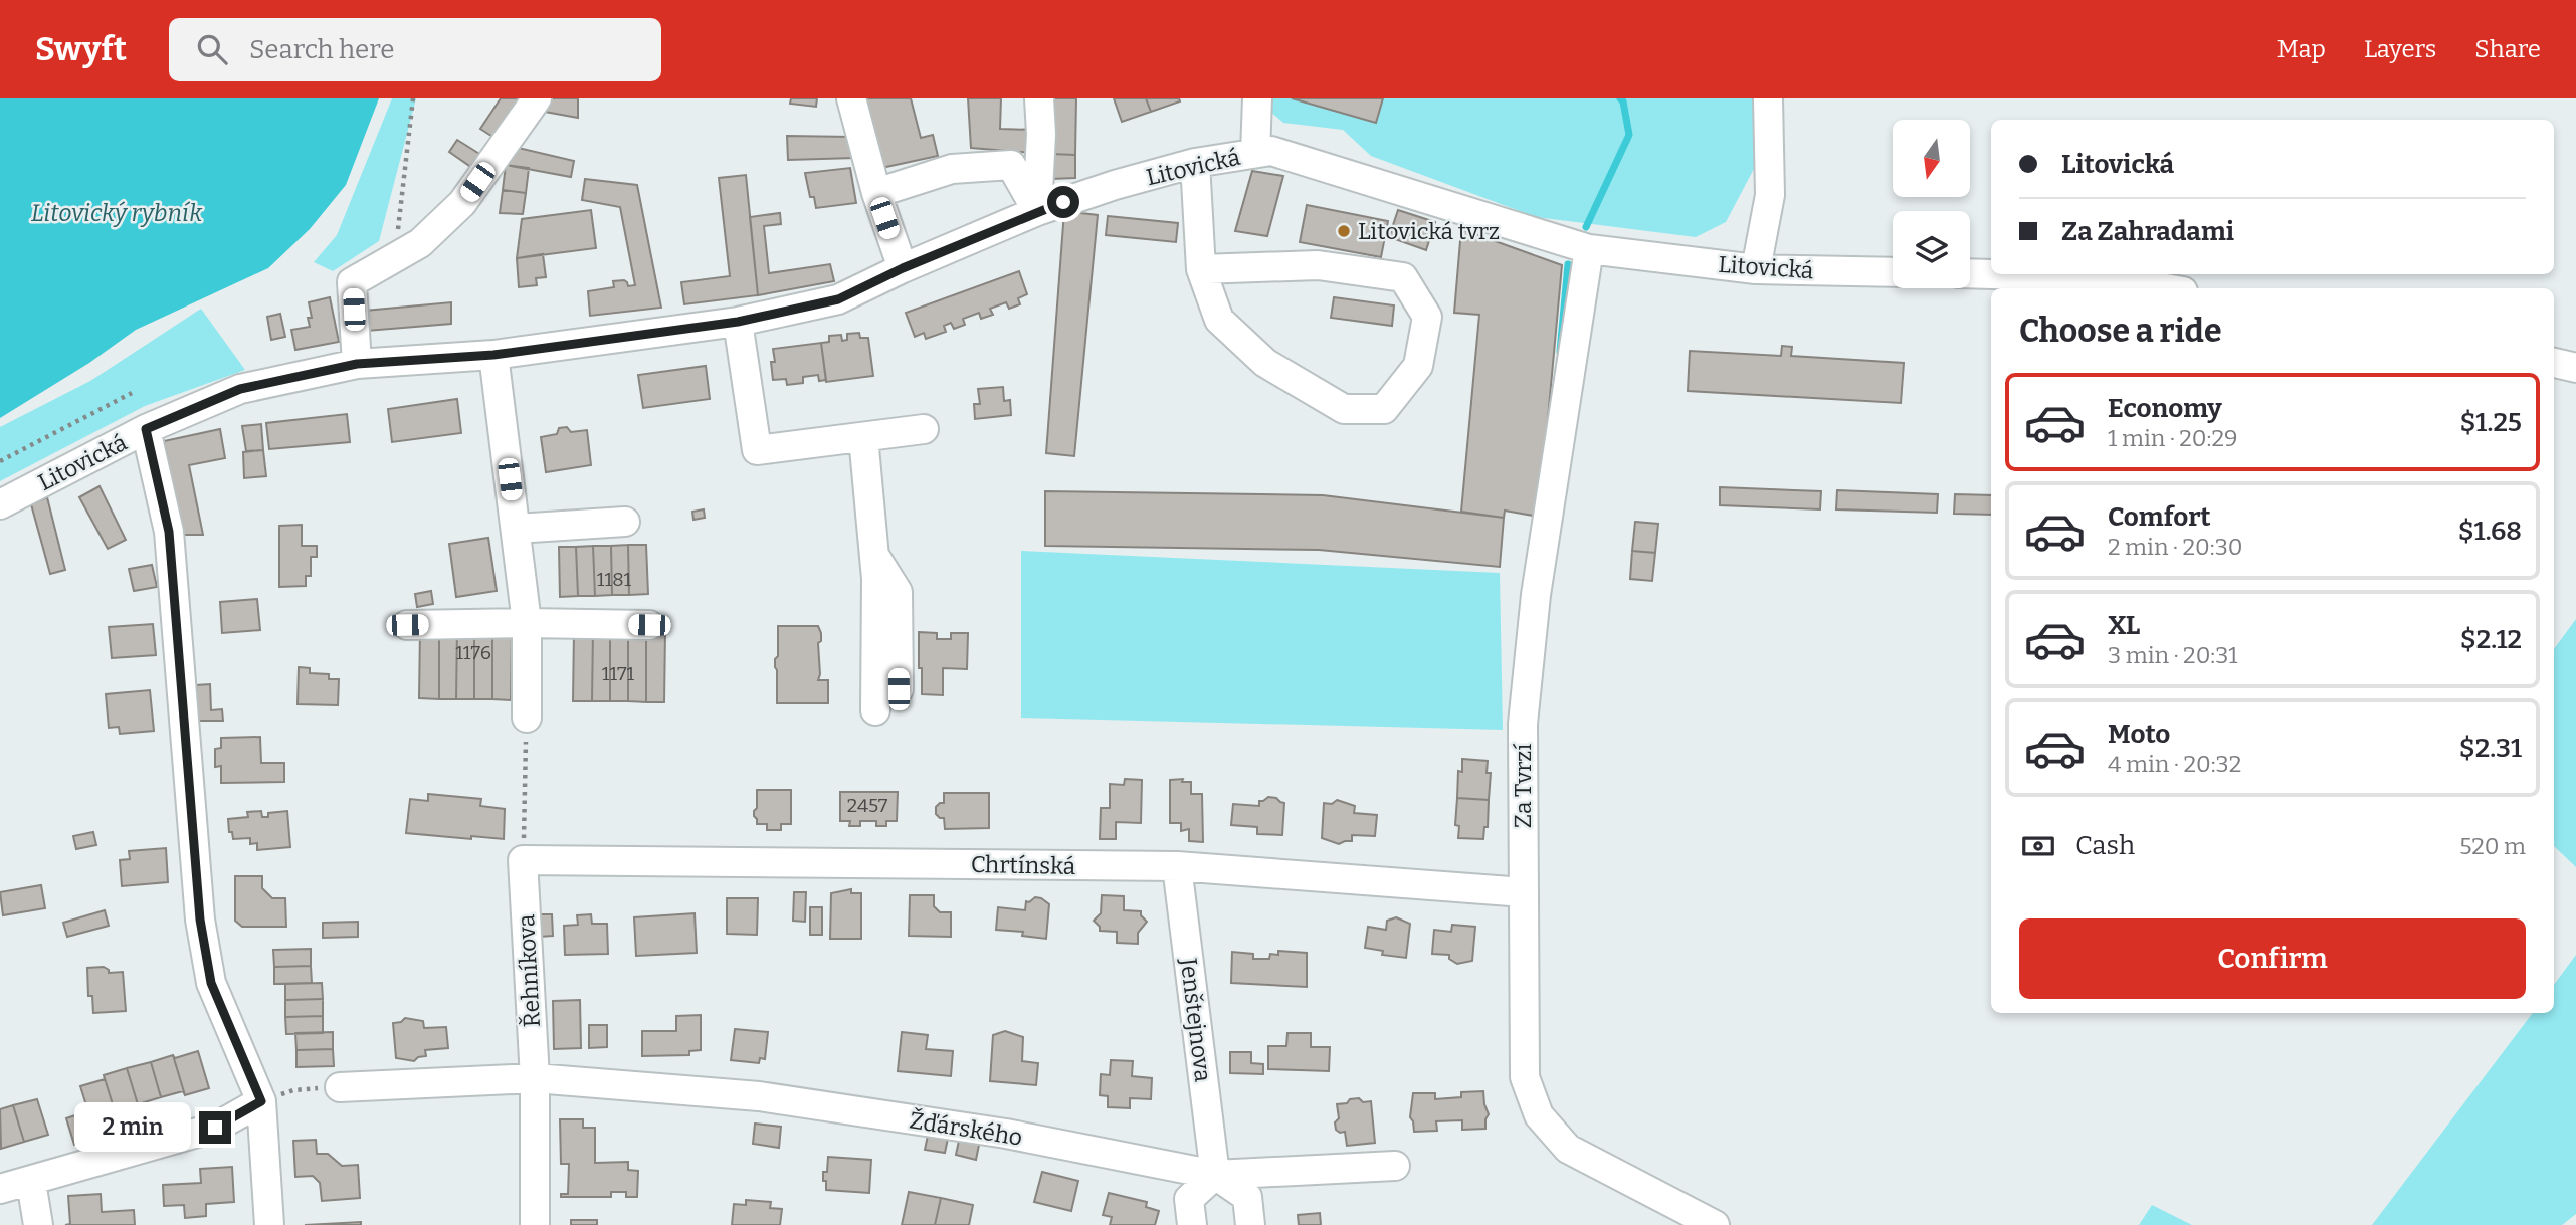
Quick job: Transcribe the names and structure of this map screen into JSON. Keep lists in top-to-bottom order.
{
  "streets": {
    "street": [
      "Litovická",
      "Za Tvrzí",
      "Chrtínská",
      "Řehníkova",
      "Jenštejnova",
      "Žďárského"
    ]
  },
  "crossings": [
    ["Litovická", "Za Tvrzí"],
    ["Za Tvrzí", "Chrtínská"],
    ["Chrtínská", "Řehníkova"],
    ["Chrtínská", "Jenštejnova"],
    ["Řehníkova", "Žďárského"],
    ["Jenštejnova", "Žďárského"]
  ],
  "water": ["Litovický rybník"],
  "places": ["Litovická tvrz"],
  "house_numbers": [
    "1181",
    "1176",
    "1171",
    "2457"
  ],
  "north": "bottom",
  "page": {
    "header": "Swyft",
    "search": "Search here",
    "nav": ["Map", "Layers", "Share"],
    "banner": ["Litovická", "Za Zahradami"],
    "heading": "Choose a ride",
    "list": [
      {
        "name": "Economy",
        "note": "1 min · 20:29",
        "value": "$1.25"
      },
      {
        "name": "Comfort",
        "note": "2 min · 20:30",
        "value": "$1.68"
      },
      {
        "name": "XL",
        "note": "3 min · 20:31",
        "value": "$2.12"
      },
      {
        "name": "Moto",
        "note": "4 min · 20:32",
        "value": "$2.31"
      }
    ],
    "pay": ["Cash", "520 m"],
    "buttons": "Confirm",
    "bubble": "2 min"
  }
}
